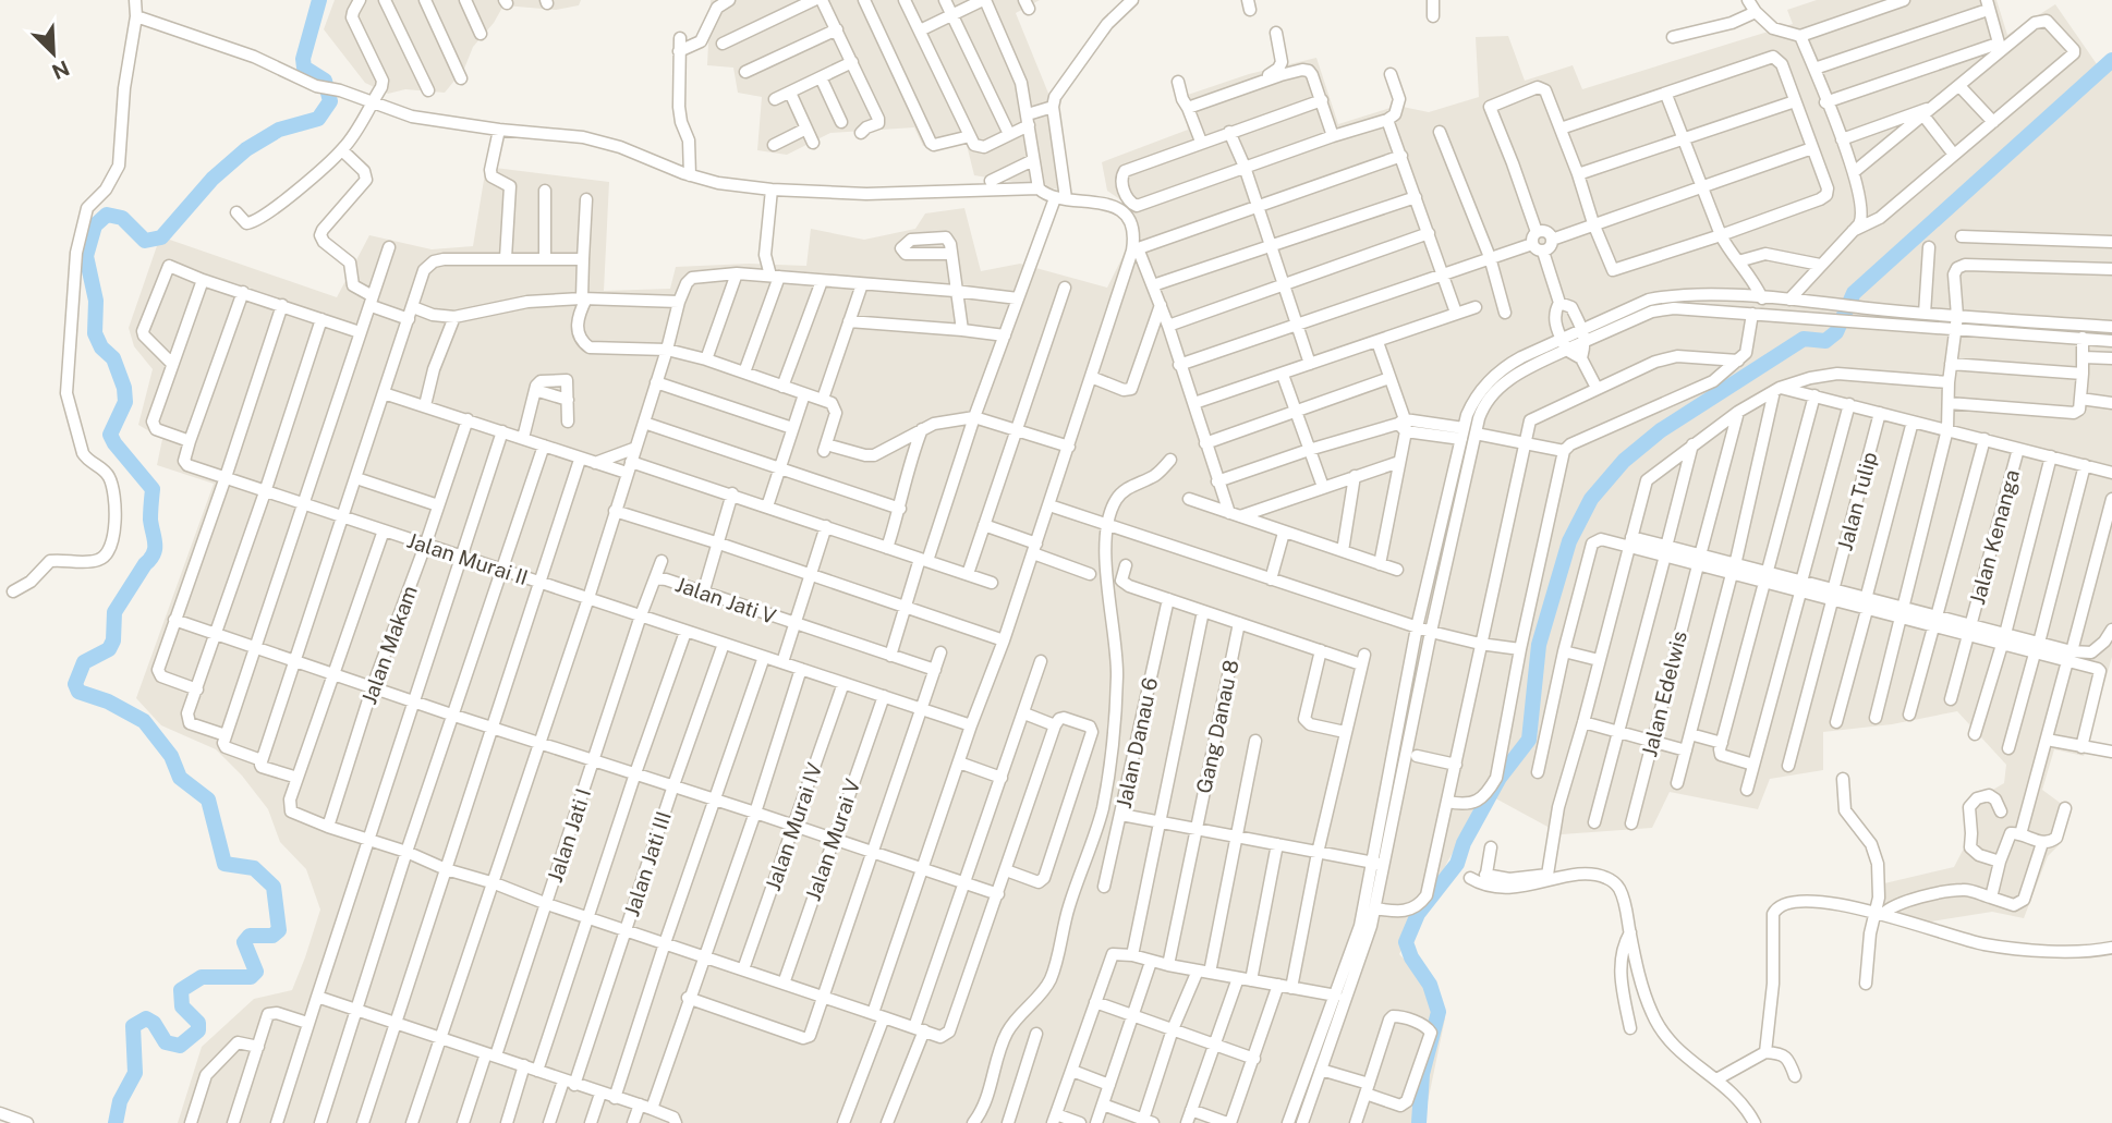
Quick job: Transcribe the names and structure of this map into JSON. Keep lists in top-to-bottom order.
{
  "streets": {
    "street": [
      "Jalan Tulip",
      "Jalan Kenanga",
      "Jalan Murai II",
      "Jalan Jati V",
      "Jalan Makam",
      "Jalan Edelwis",
      "Gang Danau 8",
      "Jalan Danau 6",
      "Jalan Murai IV",
      "Jalan Jati I",
      "Jalan Murai V",
      "Jalan Jati III"
    ]
  },
  "crossings": [
    ["Jalan Murai II", "Jalan Makam"],
    ["Jalan Murai II", "Jalan Murai IV"],
    ["Jalan Murai II", "Jalan Jati I"],
    ["Jalan Murai II", "Jalan Murai V"],
    ["Jalan Murai II", "Jalan Jati III"],
    ["Jalan Jati V", "Jalan Jati I"]
  ],
  "north": "bottom right"
}
